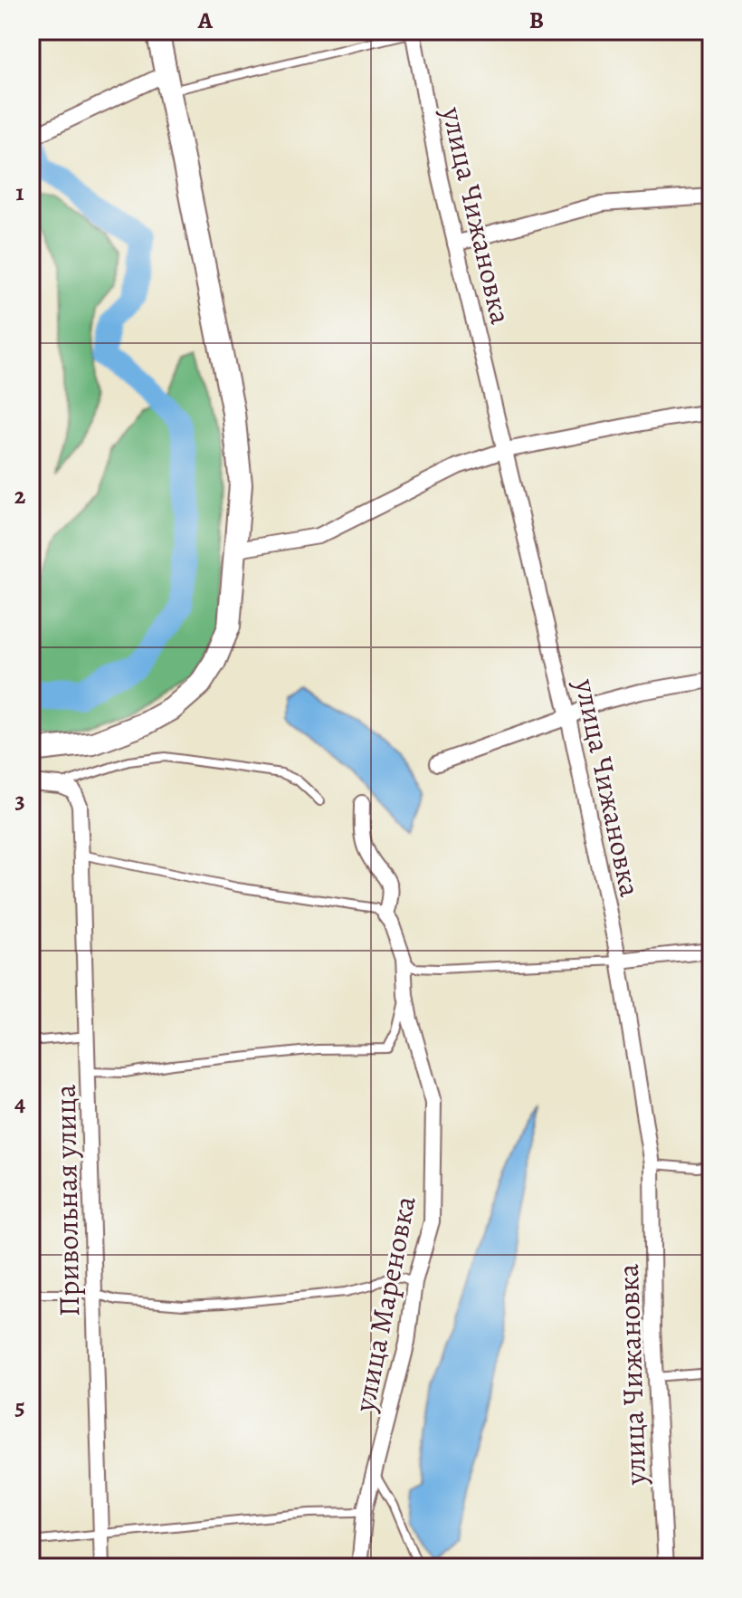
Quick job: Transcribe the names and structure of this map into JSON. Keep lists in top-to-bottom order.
{
  "streets": {
    "street": ["улица Чижановка", "Привольная улица", "улица Мареновка"]
  },
  "grid": {
    "columns": ["A", "B"],
    "rows": [
      "1",
      "2",
      "3",
      "4",
      "5"
    ]
  }
}
